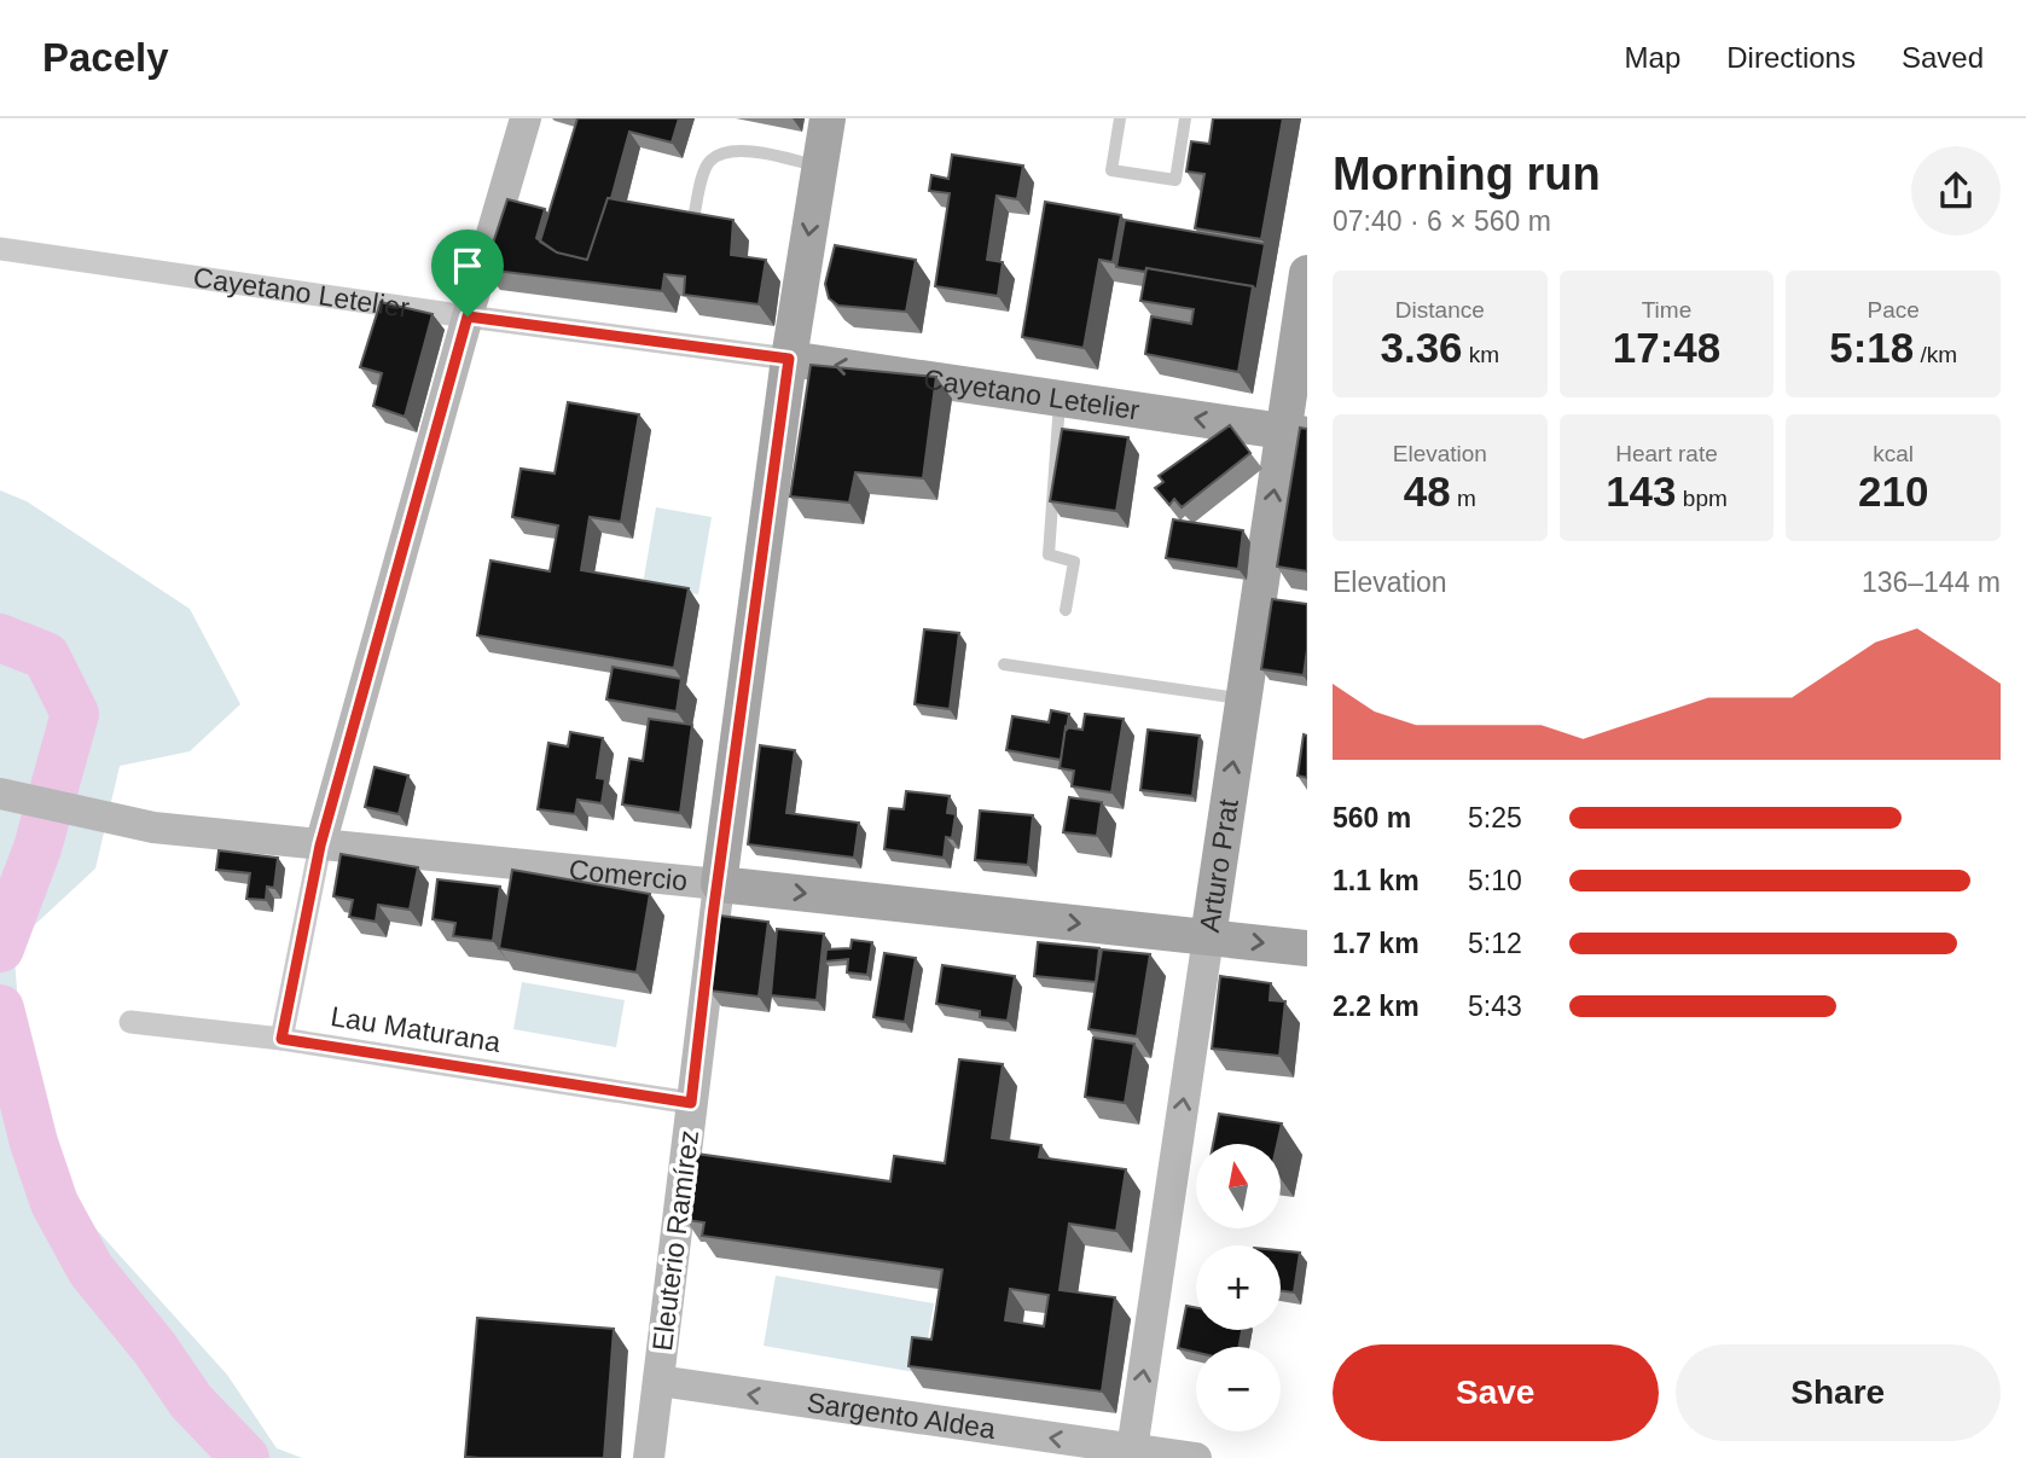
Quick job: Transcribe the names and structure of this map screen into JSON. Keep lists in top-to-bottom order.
{
  "streets": {
    "main road": [
      "Cayetano Letelier",
      "Arturo Prat",
      "Comercio",
      "Eleuterio Ramírez",
      "Sargento Aldea"
    ],
    "street": ["Lau Maturana"]
  },
  "crossings": [
    ["Cayetano Letelier", "Arturo Prat"],
    ["Cayetano Letelier", "Eleuterio Ramírez"],
    ["Arturo Prat", "Comercio"],
    ["Arturo Prat", "Sargento Aldea"],
    ["Comercio", "Eleuterio Ramírez"],
    ["Lau Maturana", "Eleuterio Ramírez"],
    ["Eleuterio Ramírez", "Sargento Aldea"]
  ],
  "one_way": [
    "Cayetano Letelier",
    "Arturo Prat",
    "Comercio",
    "Sargento Aldea"
  ],
  "north": "top",
  "page": {
    "header": "Pacely",
    "nav": ["Map", "Directions", "Saved"],
    "heading": ["Morning run", "07:40 · 6 × 560 m"],
    "stats": [
      ["Distance", "3.36 km"],
      ["Time", "17:48"],
      ["Pace", "5:18 /km"],
      ["Elevation", "48 m"],
      ["Heart rate", "143 bpm"],
      ["kcal", "210"]
    ],
    "chart": ["Elevation", "136–144 m"],
    "list": [
      {
        "name": "560 m",
        "note": "5:25"
      },
      {
        "name": "1.1 km",
        "note": "5:10"
      },
      {
        "name": "1.7 km",
        "note": "5:12"
      },
      {
        "name": "2.2 km",
        "note": "5:43"
      }
    ],
    "map_buttons": ["+", "−"],
    "buttons": ["Save", "Share"]
  }
}
